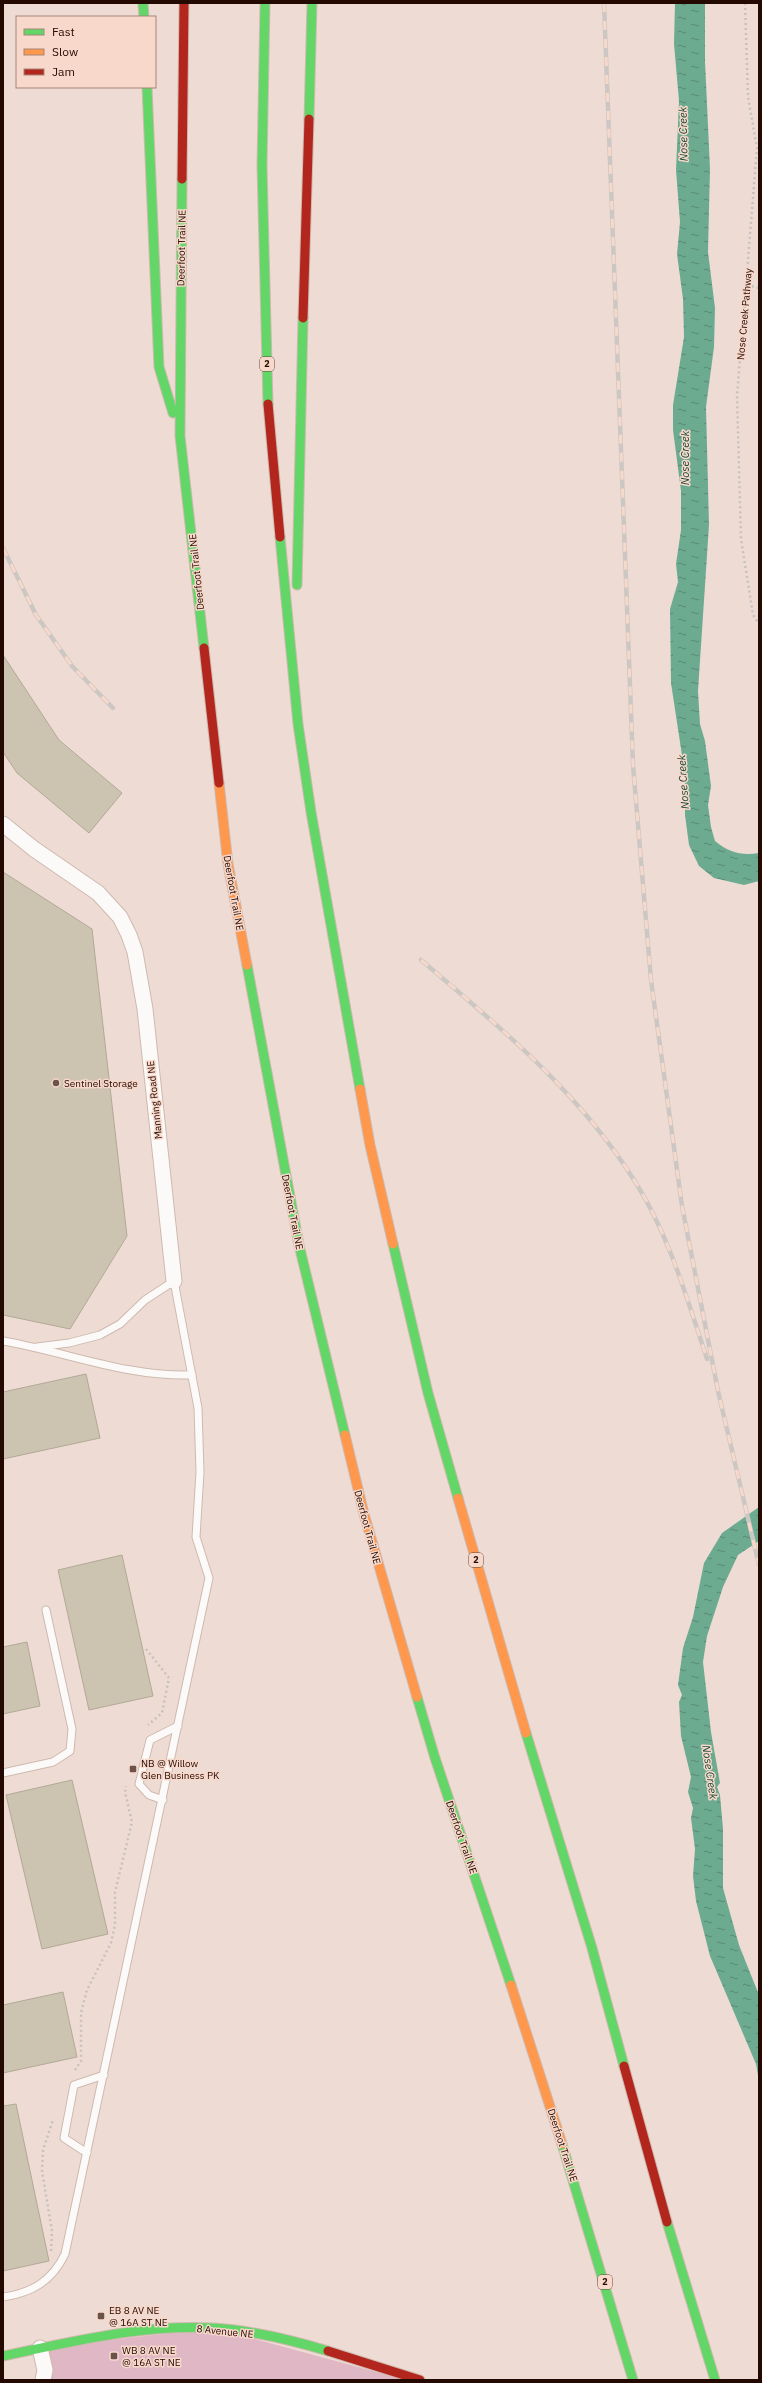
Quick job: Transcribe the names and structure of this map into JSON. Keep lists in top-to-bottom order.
{
  "streets": {
    "main road": ["Deerfoot Trail NE", "2", "8 Avenue NE"],
    "street": ["Manning Road NE"],
    "path": ["Nose Creek Pathway"]
  },
  "water": ["Nose Creek"],
  "places": {
    "other": ["Sentinel Storage"],
    "transit": ["NB @ Willow Glen Business PK", "EB 8 AV NE @ 16A ST NE", "WB 8 AV NE @ 16A ST NE"]
  },
  "legend": ["Fast", "Slow", "Jam"]
}
